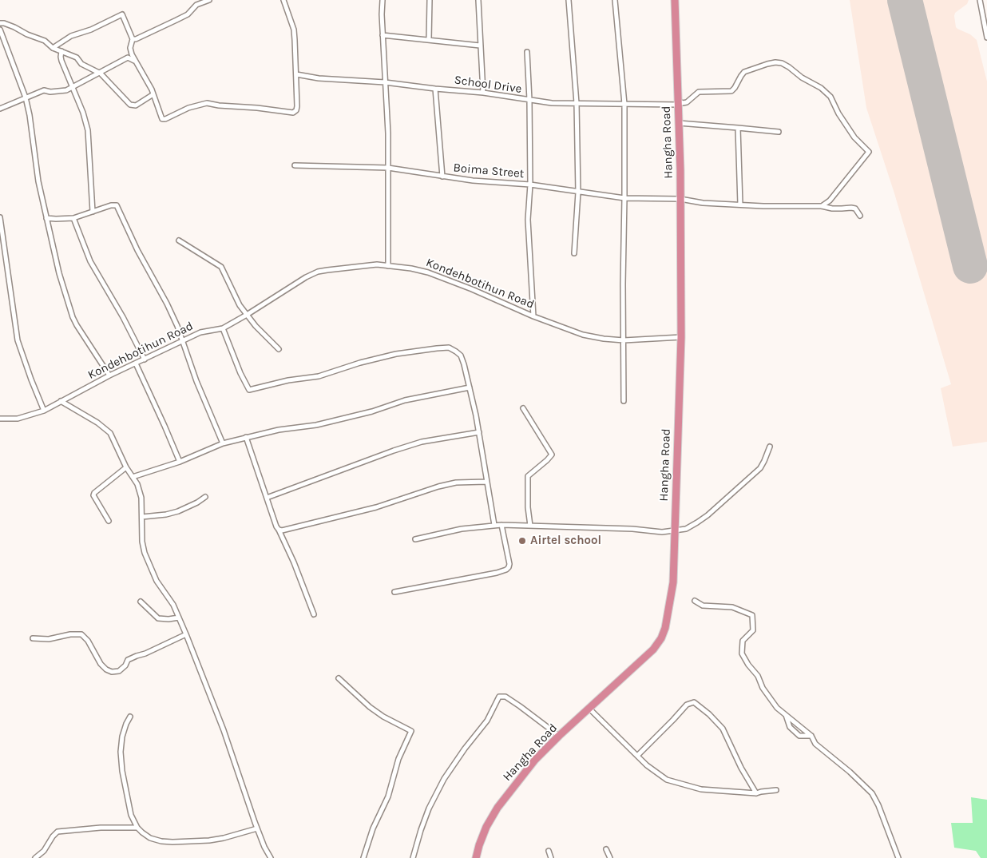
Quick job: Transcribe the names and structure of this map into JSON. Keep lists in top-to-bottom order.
{
  "streets": {
    "highway": ["Hangha Road"],
    "street": ["School Drive", "Boima Street", "Kondehbotihun Road"]
  },
  "crossings": [
    ["School Drive", "Hangha Road"],
    ["School Drive", "Boima Street"],
    ["Hangha Road", "Boima Street"],
    ["Hangha Road", "Kondehbotihun Road"]
  ],
  "places": ["Airtel school"]
}
